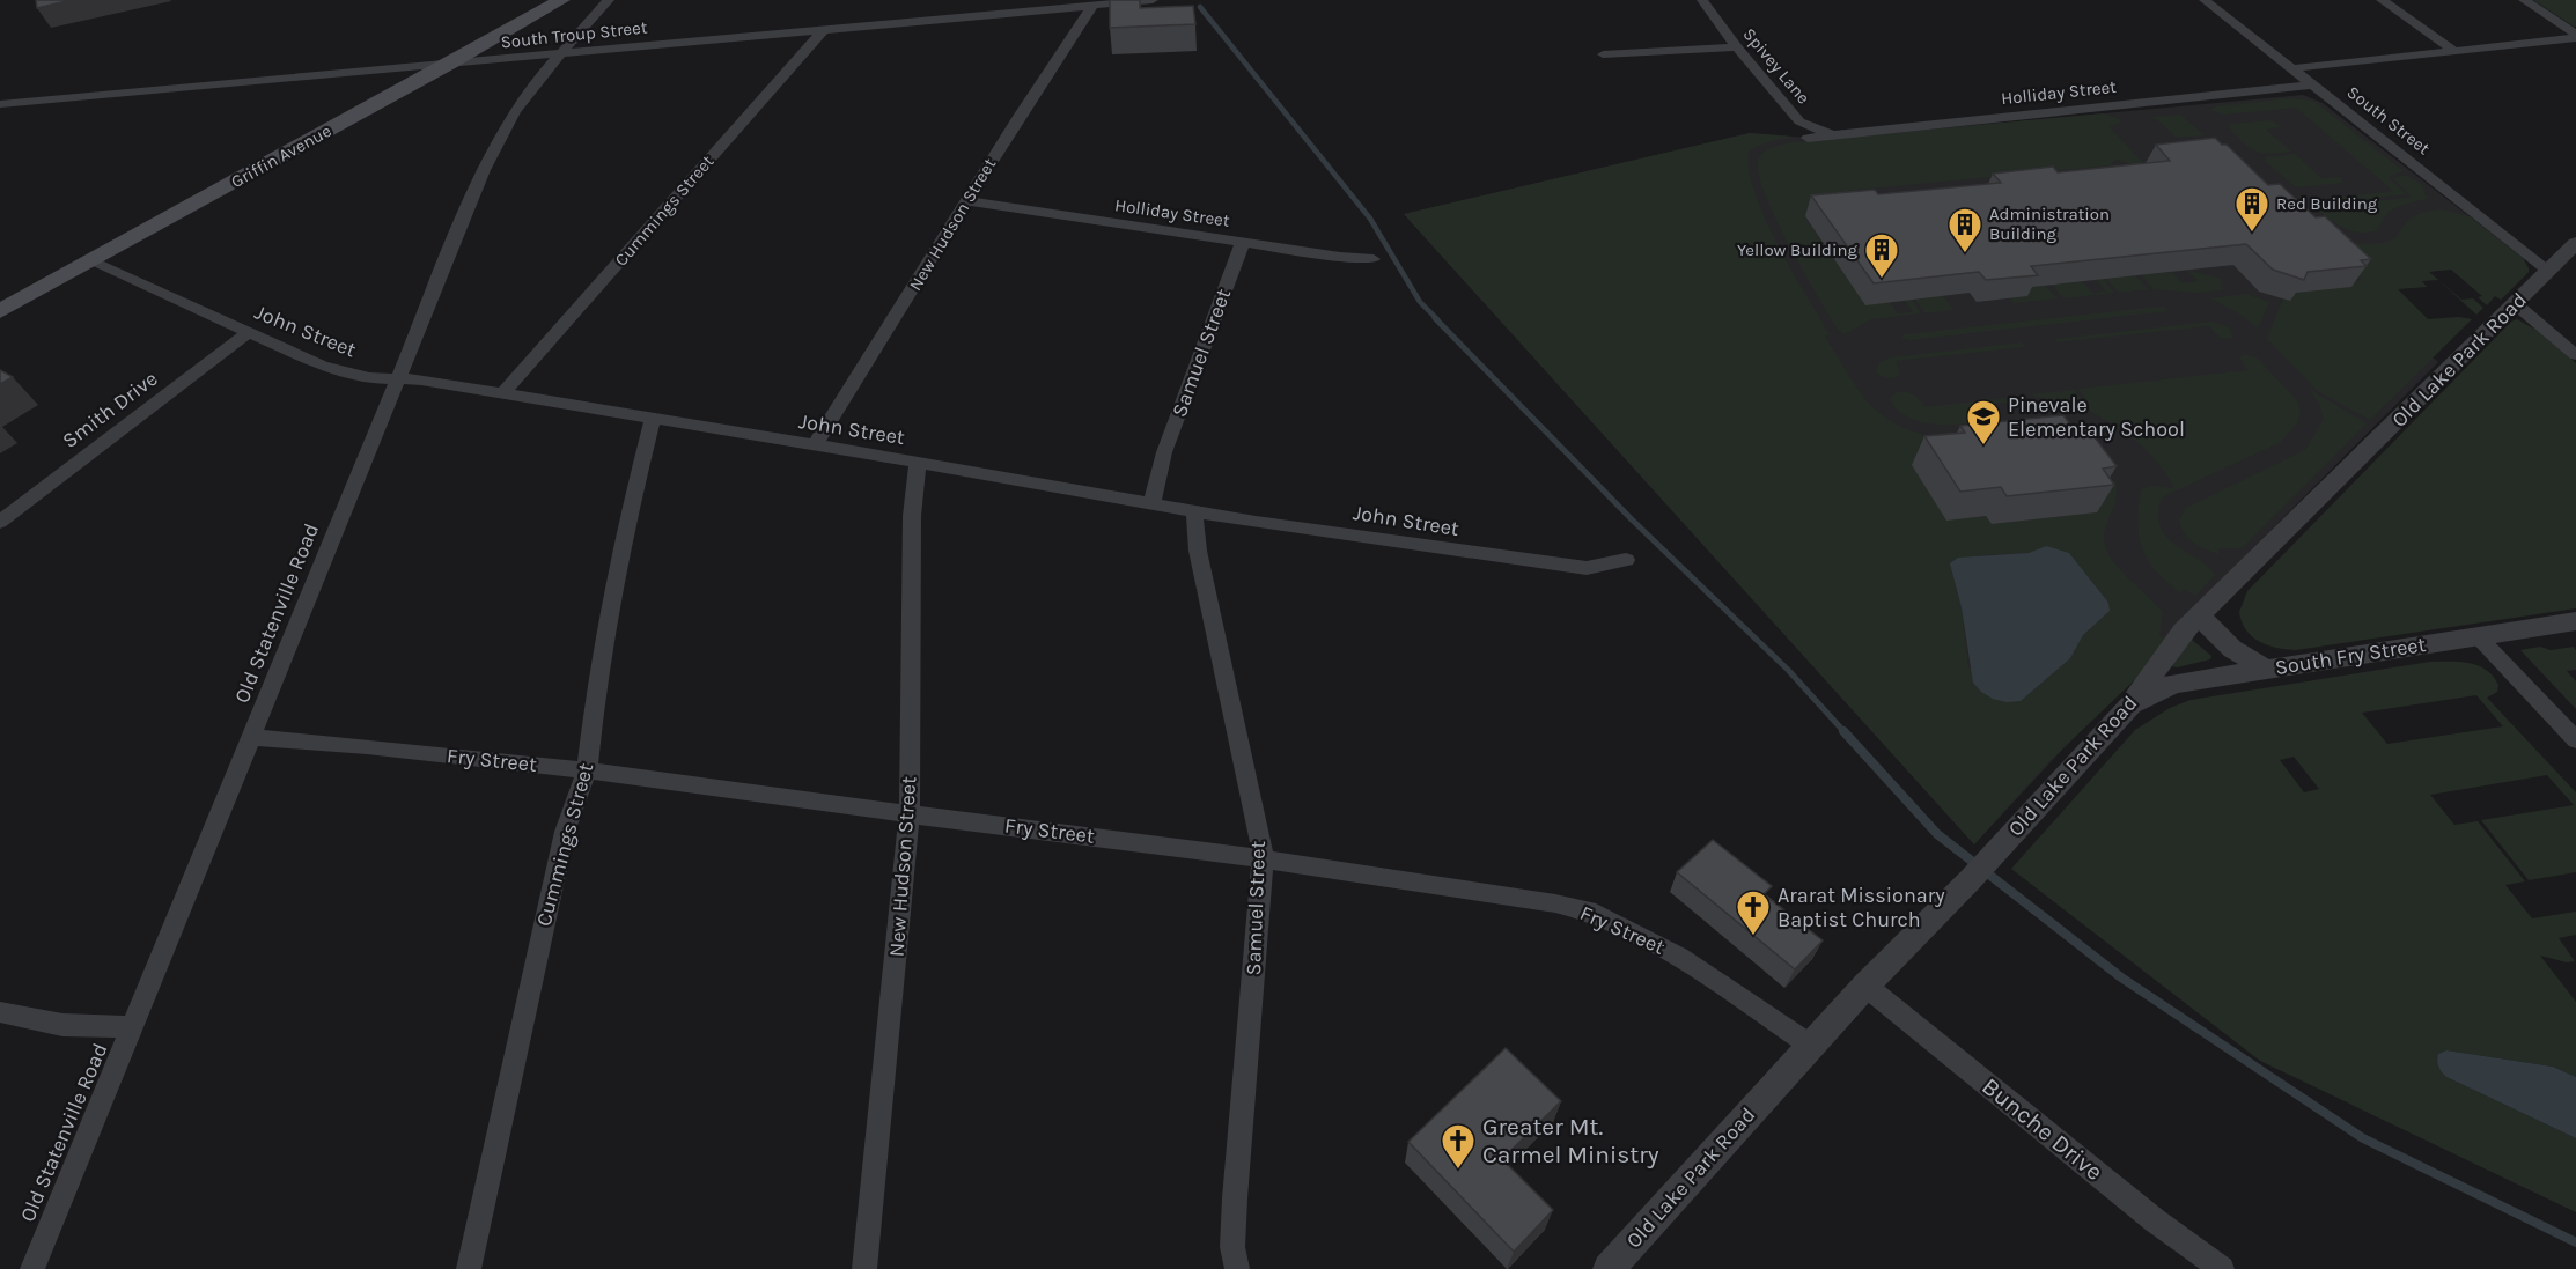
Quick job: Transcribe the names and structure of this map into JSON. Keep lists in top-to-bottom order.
{
  "streets": {
    "main road": ["Griffin Avenue"],
    "street": [
      "South Troup Street",
      "Spivey Lane",
      "Holliday Street",
      "South Street",
      "Cummings Street",
      "New Hudson Street",
      "John Street",
      "Samuel Street",
      "Old Lake Park Road",
      "Smith Drive",
      "Old Statenville Road",
      "South Fry Street",
      "Fry Street",
      "Bunche Drive"
    ]
  },
  "crossings": [
    ["South Troup Street", "Griffin Avenue"],
    ["South Troup Street", "Cummings Street"],
    ["South Troup Street", "New Hudson Street"],
    ["South Troup Street", "Old Statenville Road"],
    ["Spivey Lane", "Holliday Street"],
    ["Holliday Street", "South Street"],
    ["Holliday Street", "New Hudson Street"],
    ["Holliday Street", "Samuel Street"],
    ["South Street", "Old Lake Park Road"],
    ["Griffin Avenue", "John Street"],
    ["Cummings Street", "John Street"],
    ["Cummings Street", "Fry Street"],
    ["New Hudson Street", "John Street"],
    ["New Hudson Street", "Fry Street"],
    ["John Street", "Samuel Street"],
    ["John Street", "Smith Drive"],
    ["John Street", "Old Statenville Road"],
    ["Samuel Street", "Fry Street"],
    ["Old Lake Park Road", "South Fry Street"],
    ["Old Lake Park Road", "Fry Street"],
    ["Old Lake Park Road", "Bunche Drive"],
    ["Old Statenville Road", "Fry Street"]
  ],
  "places": {
    "building": ["Red Building", "Administration Building", "Yellow Building"],
    "school or university": ["Pinevale Elementary School"],
    "church": ["Ararat Missionary Baptist Church", "Greater Mt. Carmel Ministry"]
  }
}
